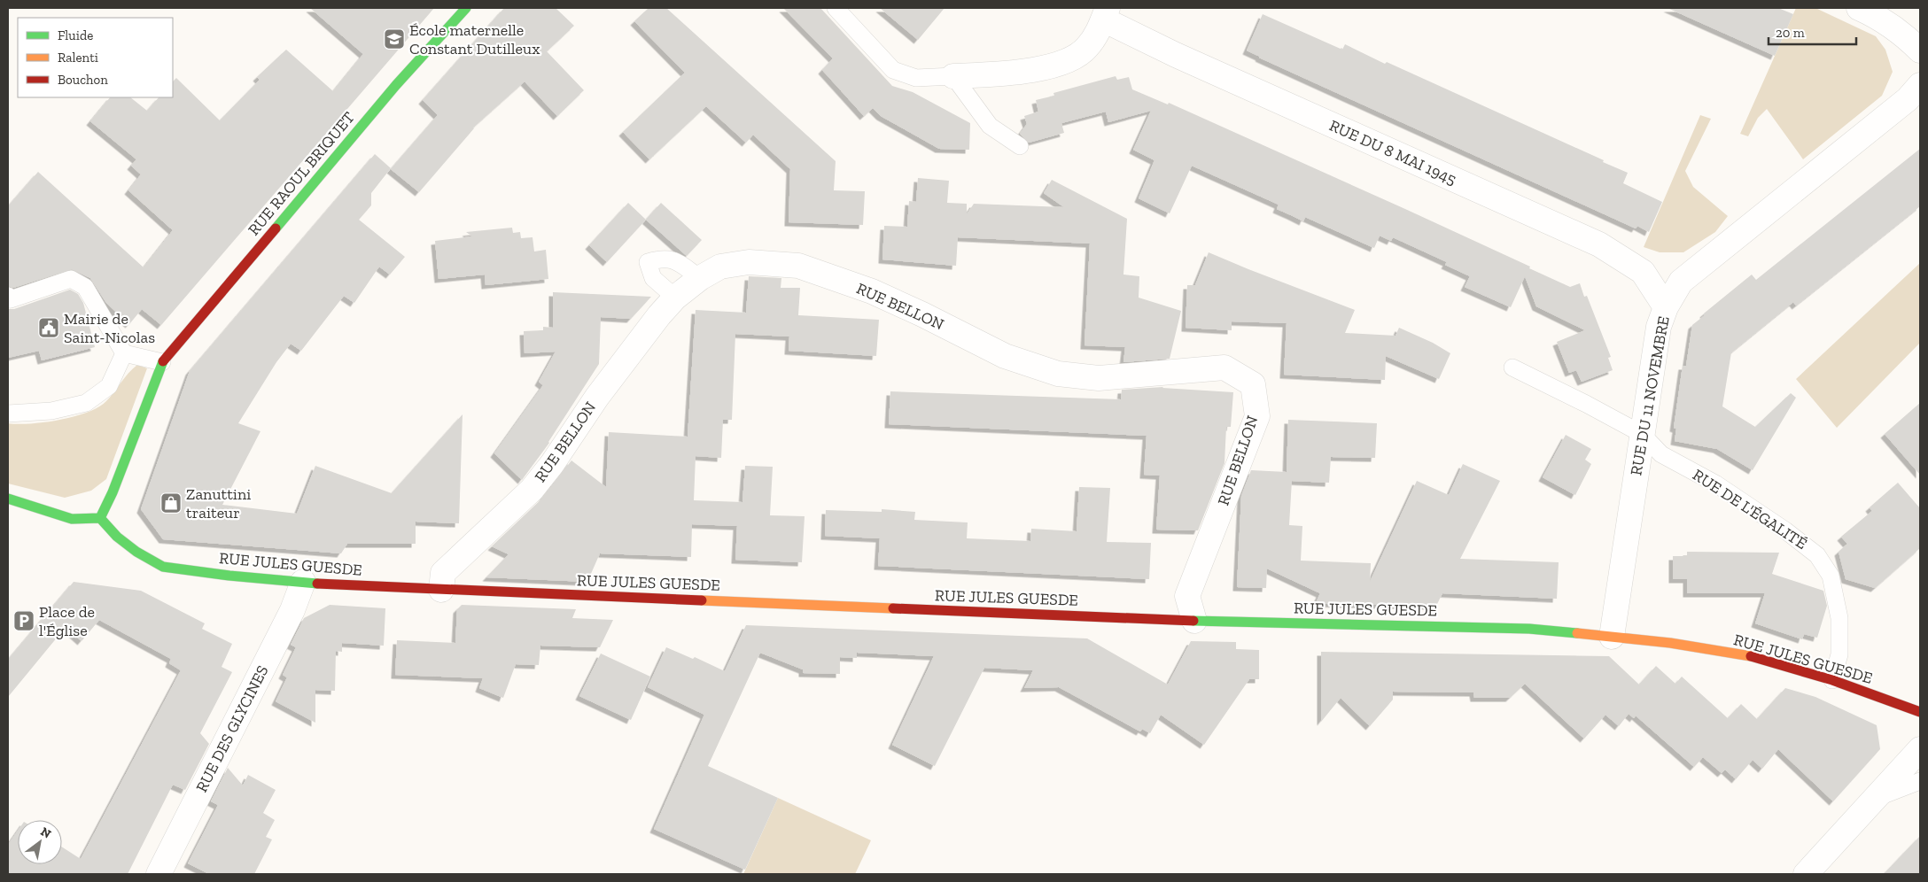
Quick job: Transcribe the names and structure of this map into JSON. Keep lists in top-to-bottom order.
{
  "streets": {
    "street": [
      "RUE DU 8 MAI 1945",
      "RUE RAOUL BRIQUET",
      "RUE BELLON",
      "RUE DU 11 NOVEMBRE",
      "RUE JULES GUESDE",
      "RUE DES GLYCINES"
    ],
    "lane": ["RUE DE L'ÉGALITÉ"]
  },
  "crossings": [
    ["RUE DU 8 MAI 1945", "RUE DU 11 NOVEMBRE"],
    ["RUE RAOUL BRIQUET", "RUE JULES GUESDE"],
    ["RUE BELLON", "RUE JULES GUESDE"],
    ["RUE DU 11 NOVEMBRE", "RUE DE L'ÉGALITÉ"],
    ["RUE DU 11 NOVEMBRE", "RUE JULES GUESDE"],
    ["RUE DE L'ÉGALITÉ", "RUE JULES GUESDE"],
    ["RUE JULES GUESDE", "RUE DES GLYCINES"]
  ],
  "places": {
    "school or university": ["École maternelle Constant Dutilleux"],
    "public building": ["Mairie de Saint-Nicolas"],
    "shop": ["Zanuttini traiteur"],
    "parking": ["Place de l'Église"]
  },
  "legend": ["Fluide", "Ralenti", "Bouchon"],
  "scale_bar": "20 m",
  "north": "top right"
}
